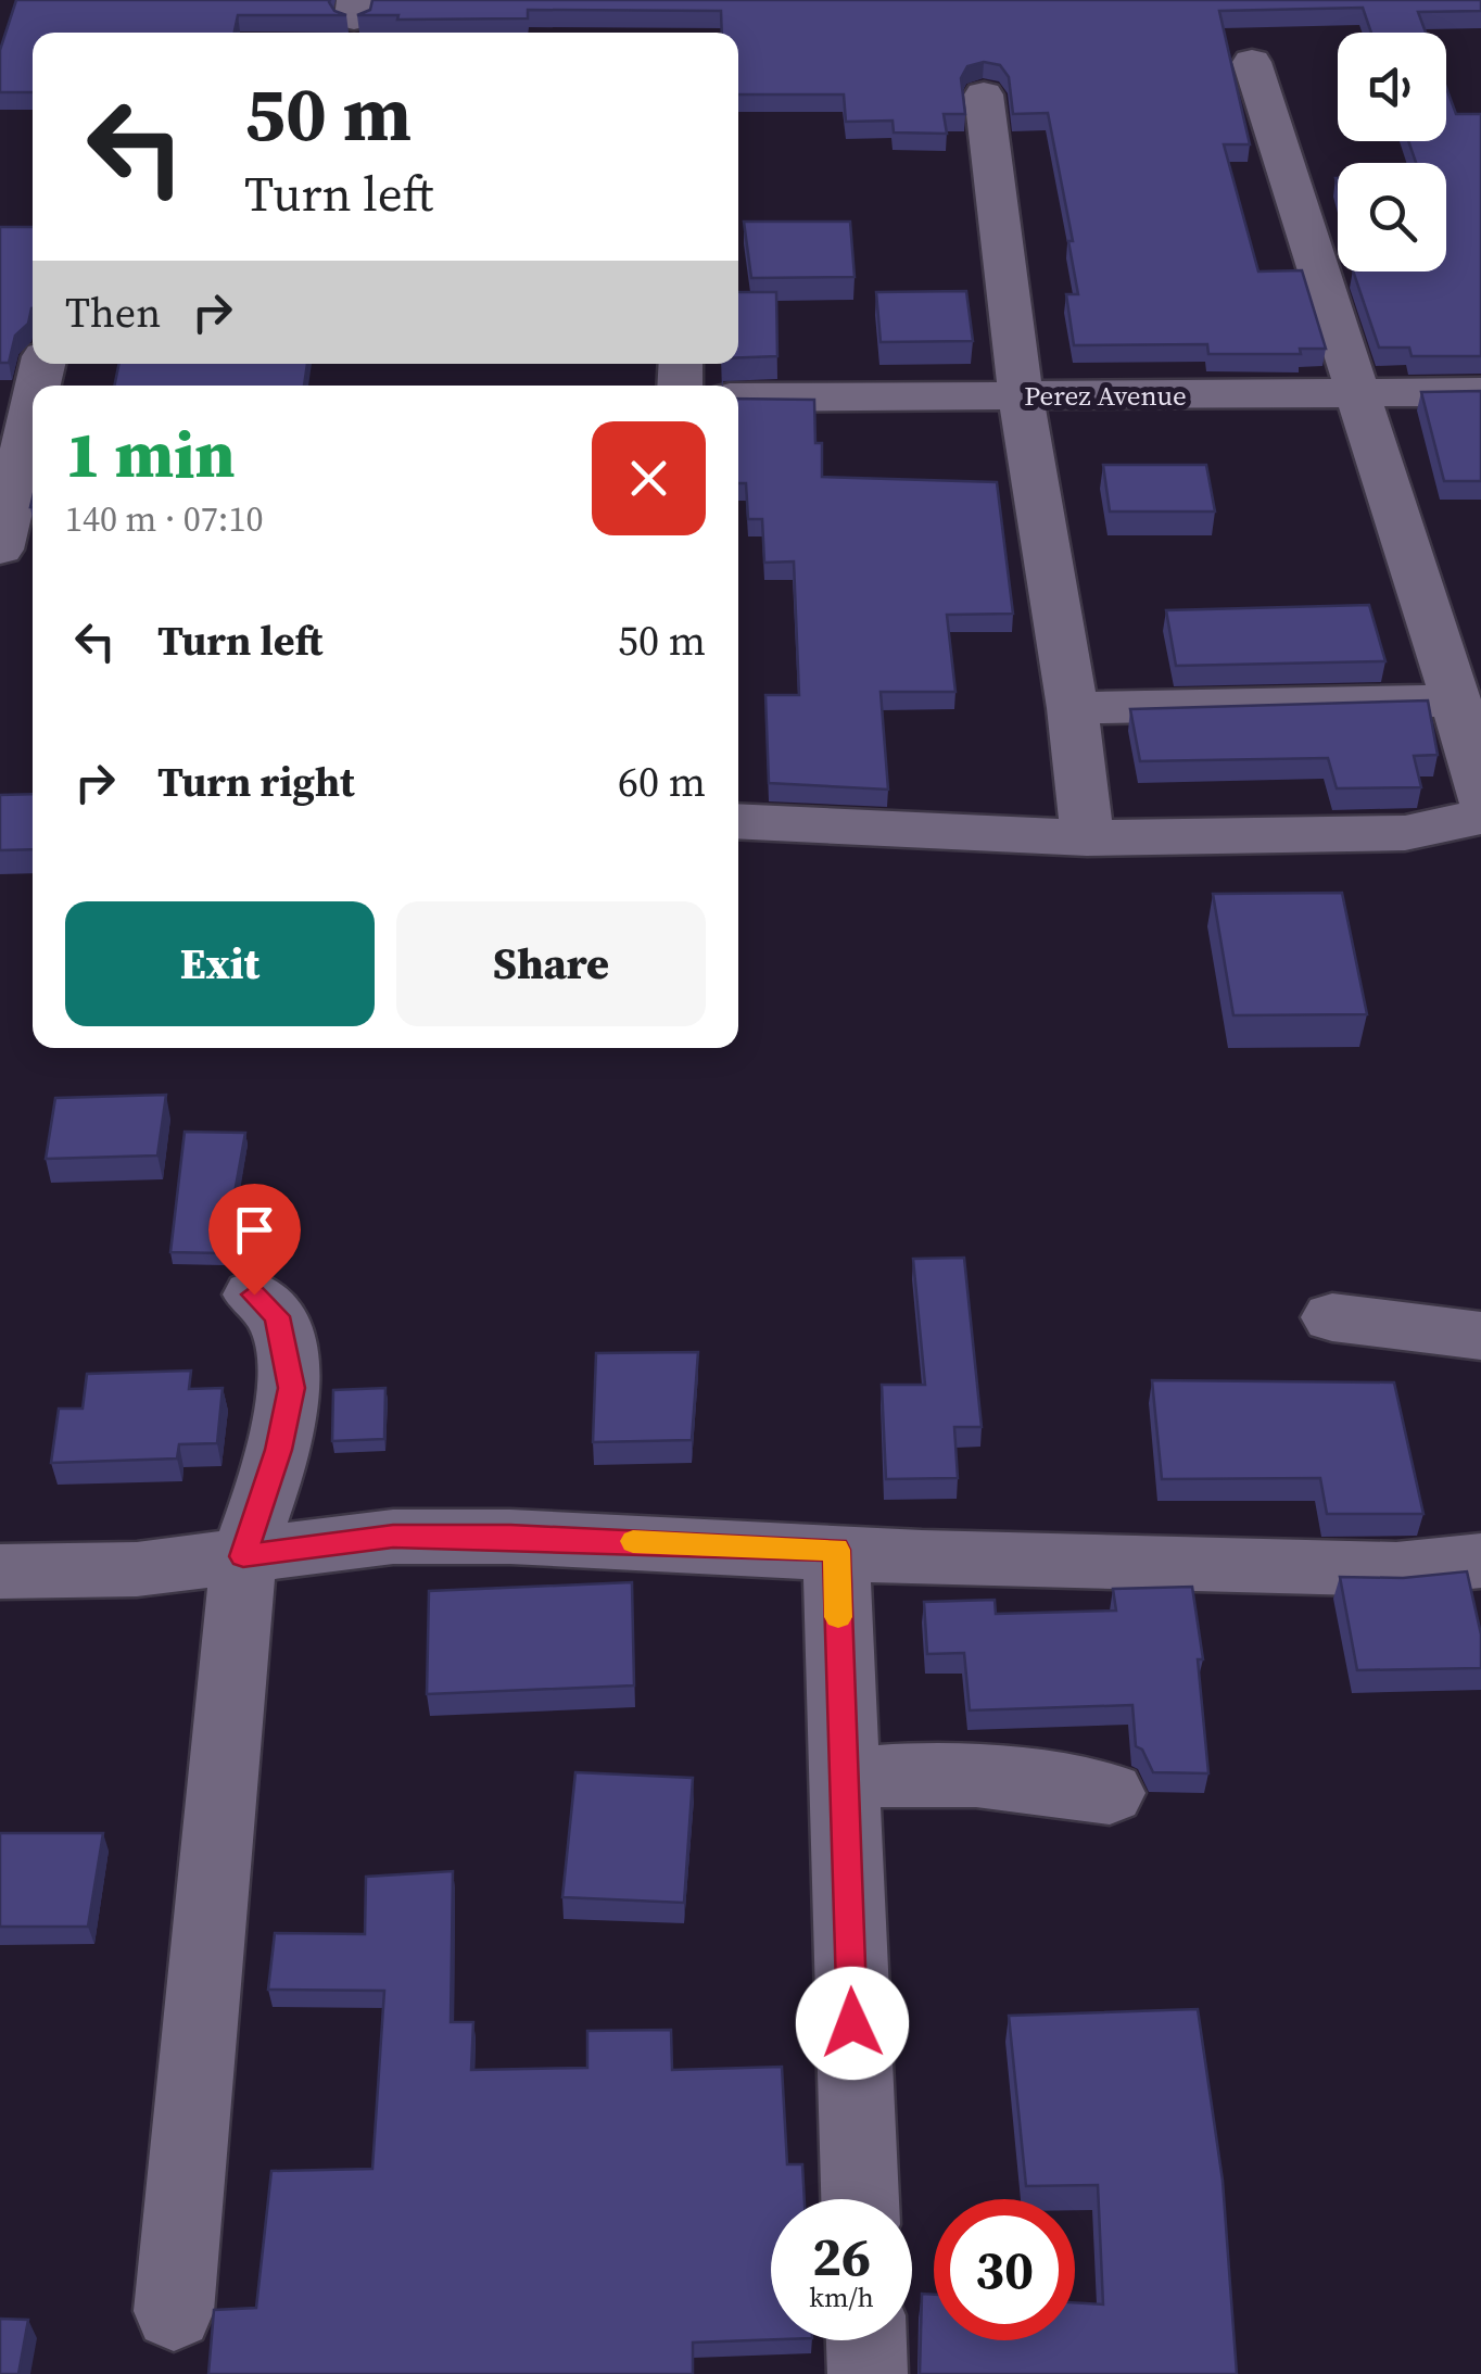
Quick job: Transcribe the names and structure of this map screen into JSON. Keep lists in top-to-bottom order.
{
  "streets": {
    "street": ["Perez Avenue"]
  },
  "page": {
    "turn": ["50 m", "Turn left"],
    "then": "Then",
    "heading": ["1 min", "140 m · 07:10"],
    "list": [
      {
        "name": "Turn left",
        "value": "50 m"
      },
      {
        "name": "Turn right",
        "value": "60 m"
      }
    ],
    "buttons": ["Exit", "Share"],
    "speed": "26 km/h",
    "limit": "30"
  }
}
